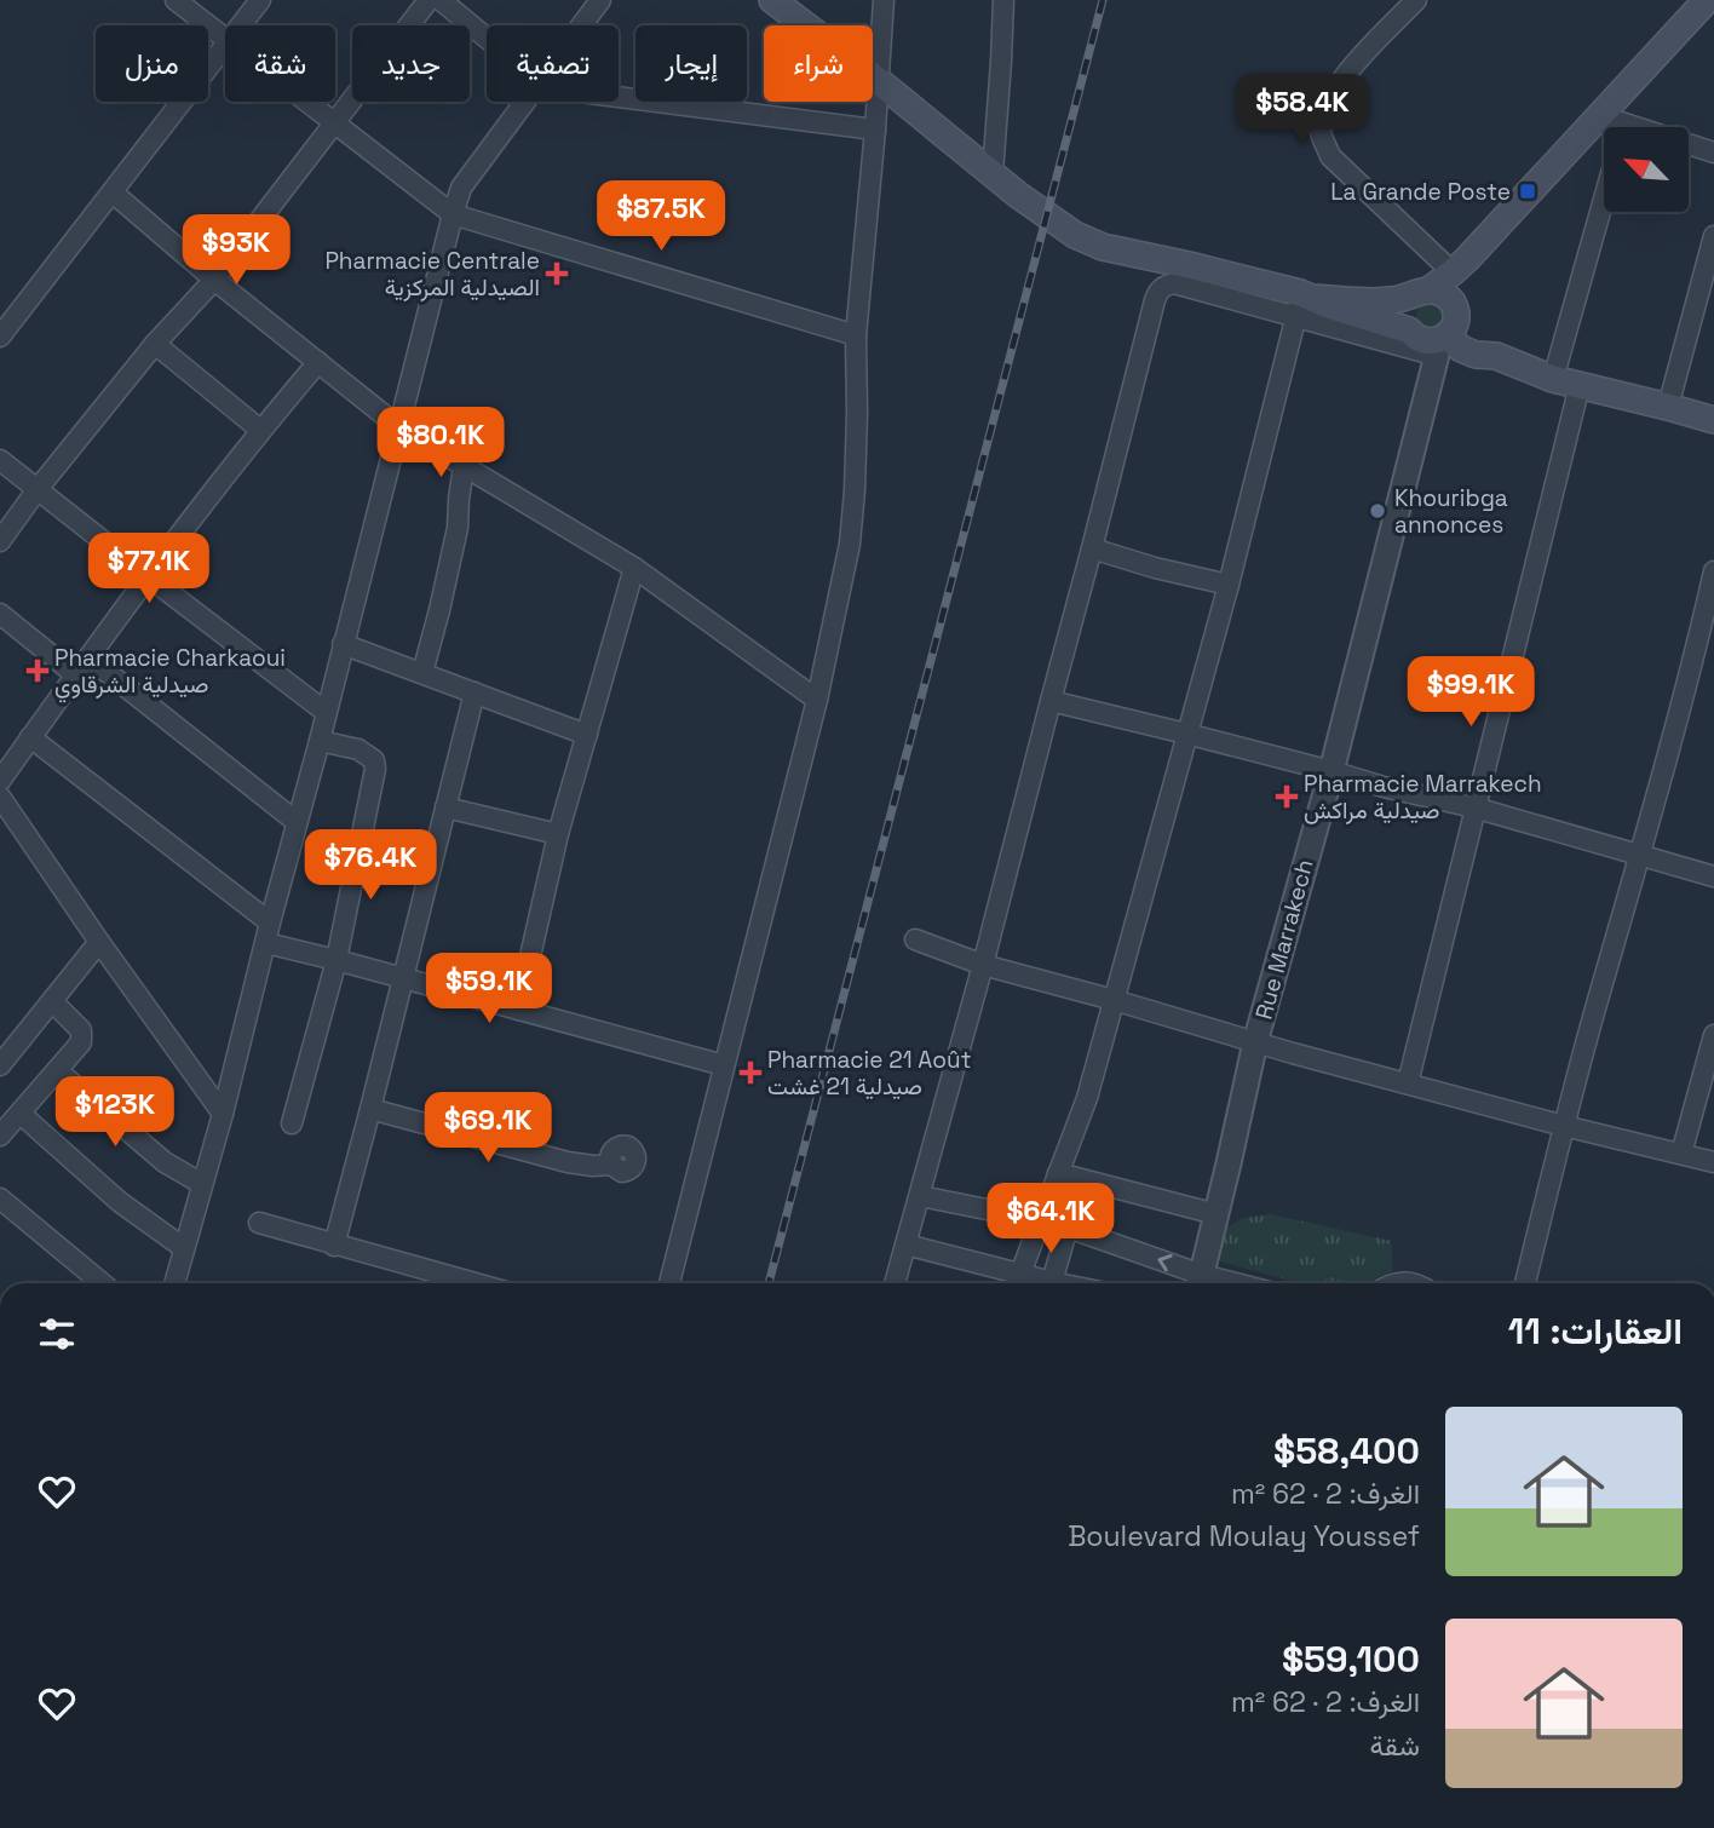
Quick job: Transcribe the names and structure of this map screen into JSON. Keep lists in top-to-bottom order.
{
  "streets": {
    "street": ["Rue Marrakech"]
  },
  "places": {
    "transit": ["La Grande Poste"],
    "health": [
      "Pharmacie Centrale الصيدلية المركزية",
      "Pharmacie Charkaoui صيدلية الشرقاوي",
      "Pharmacie Marrakech صيدلية مراكش",
      "Pharmacie 21 Août صيدلية 21 غشت"
    ],
    "other": ["Khouribga annonces"]
  },
  "north": "top left",
  "page": {
    "chip": [
      "شراء",
      "إيجار",
      "تصفية",
      "جديد",
      "شقة",
      "منزل"
    ],
    "price": [
      "$58.4K",
      "$87.5K",
      "$93K",
      "$80.1K",
      "$77.1K",
      "$99.1K",
      "$76.4K",
      "$59.1K",
      "$123K",
      "$69.1K",
      "$64.1K"
    ],
    "heading": "العقارات: 11",
    "list": [
      {
        "name": "$58,400",
        "note": "الغرف: 2 · 62 m² · Boulevard Moulay Youssef"
      },
      {
        "name": "$59,100",
        "note": "الغرف: 2 · 62 m² · شقة"
      }
    ]
  }
}
